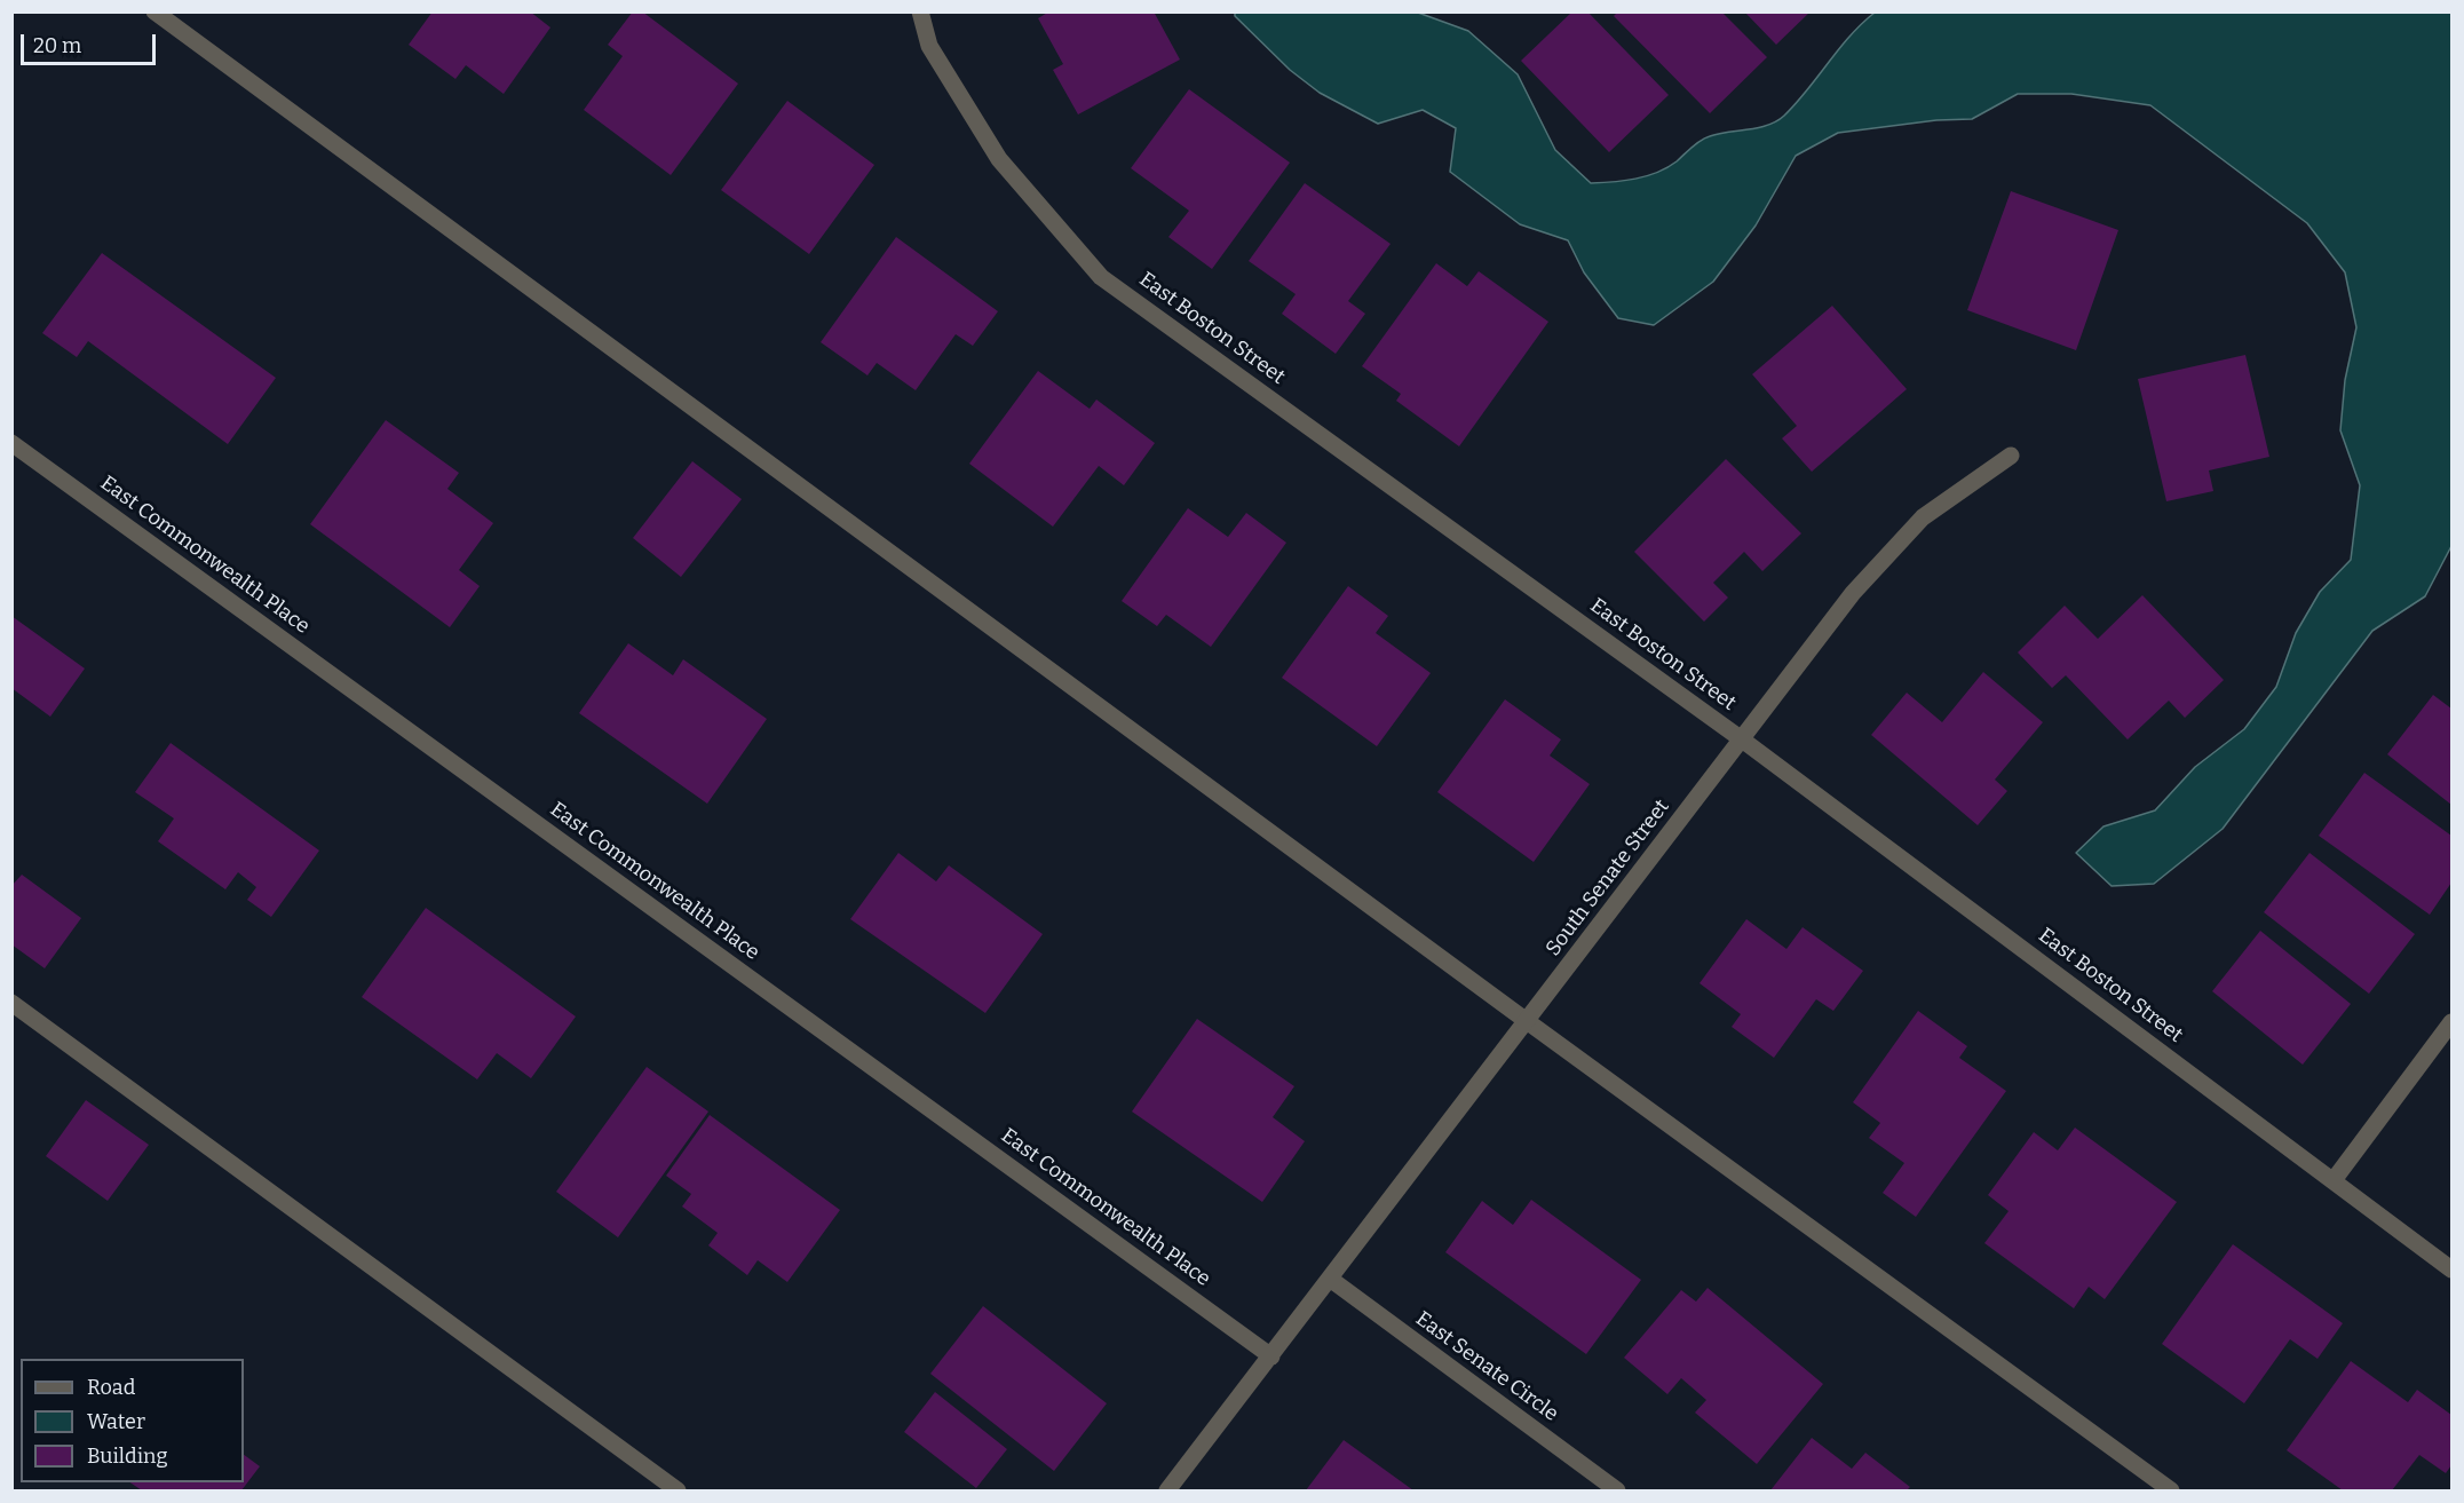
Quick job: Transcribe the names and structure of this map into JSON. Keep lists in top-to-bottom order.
{
  "streets": {
    "street": [
      "East Boston Street",
      "East Commonwealth Place",
      "South Senate Street",
      "East Senate Circle"
    ]
  },
  "crossings": [
    ["East Boston Street", "South Senate Street"],
    ["East Commonwealth Place", "South Senate Street"],
    ["South Senate Street", "East Senate Circle"]
  ],
  "legend": ["Road", "Water", "Building"],
  "scale_bar": "20 m"
}
